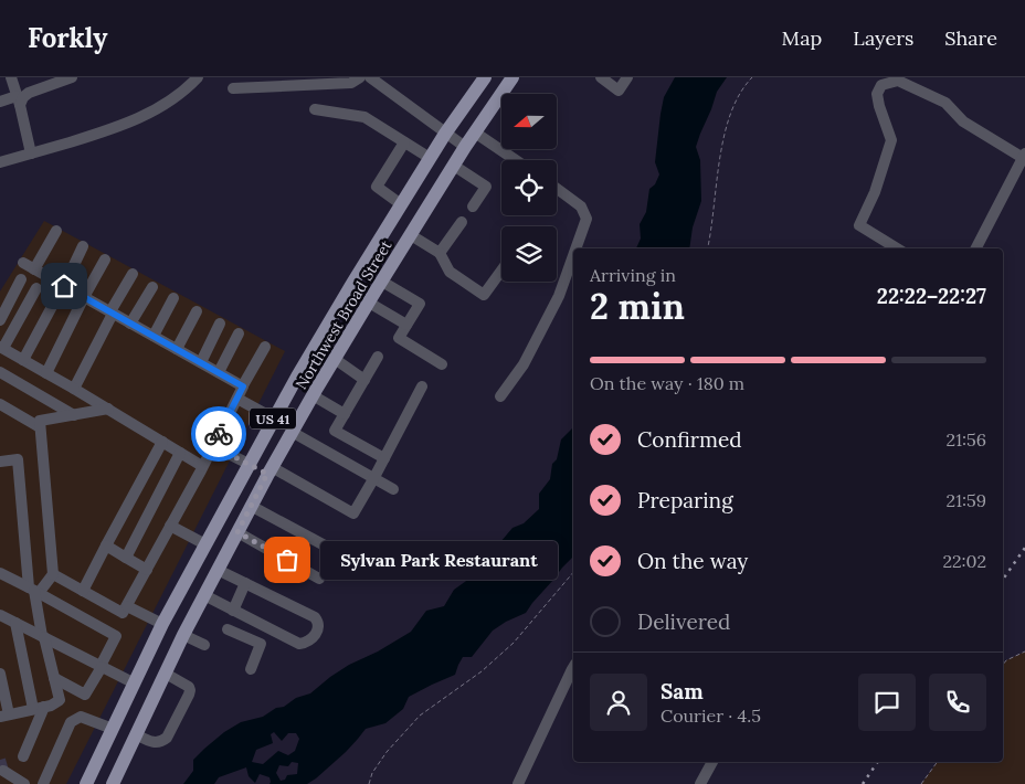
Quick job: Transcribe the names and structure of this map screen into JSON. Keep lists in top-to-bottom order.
{
  "streets": {
    "main road": ["Northwest Broad Street", "US 41"]
  },
  "places": ["Sylvan Park Restaurant"],
  "north": "left",
  "page": {
    "header": "Forkly",
    "nav": ["Map", "Layers", "Share"],
    "heading": ["2 min", "Arriving in", "22:22–22:27"],
    "panel": ["Sam", "Courier · 4.5"],
    "bar": "On the way · 180 m",
    "list": [
      ["Confirmed", "21:56"],
      ["Preparing", "21:59"],
      ["On the way", "22:02"],
      "Delivered"
    ],
    "bubble": "Sylvan Park Restaurant"
  }
}
